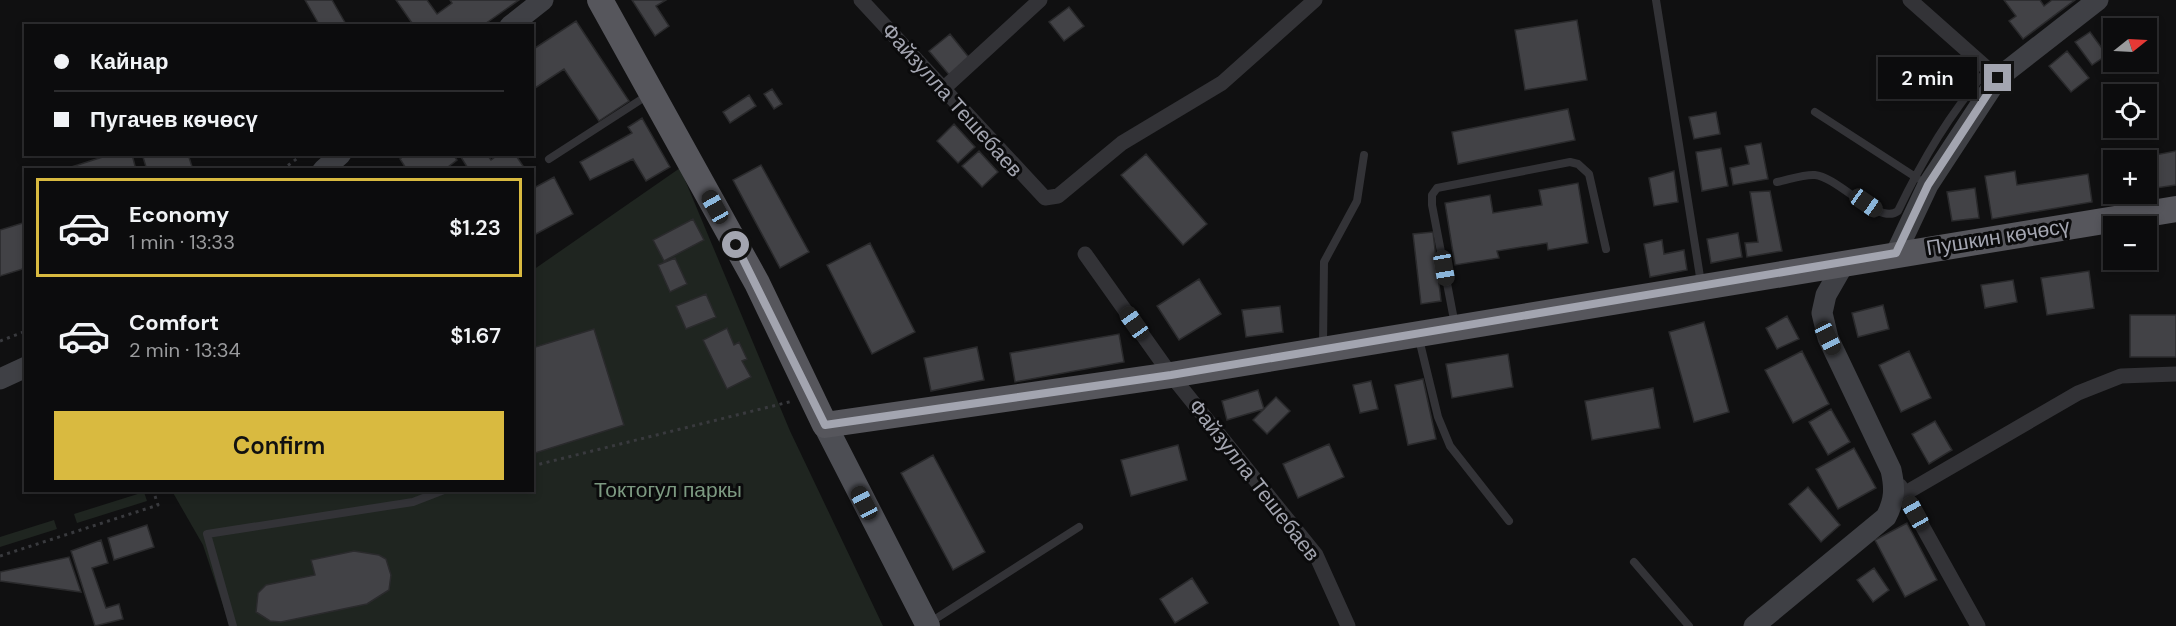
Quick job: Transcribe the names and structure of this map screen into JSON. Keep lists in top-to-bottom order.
{
  "streets": {
    "highway": ["Пушкин көчөсү"],
    "street": ["Файзулла Тешебаев"]
  },
  "crossings": [
    ["Файзулла Тешебаев", "Пушкин көчөсү"]
  ],
  "parks": ["Токтогул паркы"],
  "north": "right",
  "page": {
    "map_buttons": ["+", "−"],
    "banner": ["Кайнар", "Пугачев көчөсү"],
    "bubble": "2 min",
    "list": [
      {
        "name": "Economy",
        "note": "1 min · 13:33",
        "value": "$1.23"
      },
      {
        "name": "Comfort",
        "note": "2 min · 13:34",
        "value": "$1.67"
      }
    ],
    "buttons": "Confirm"
  }
}
